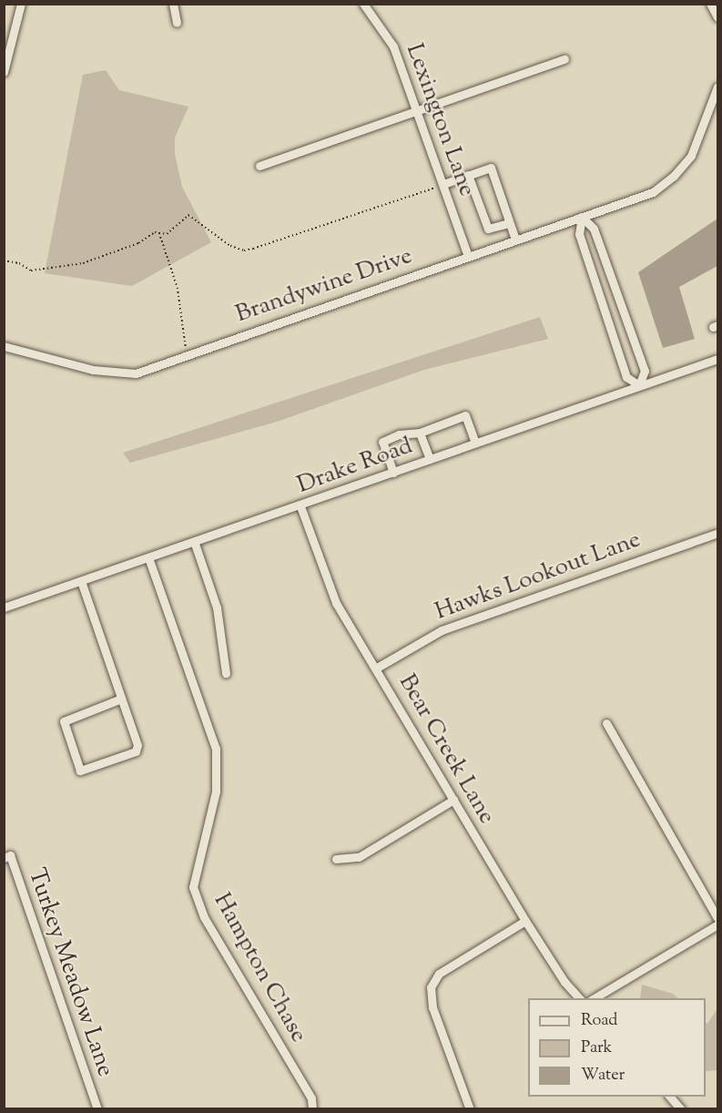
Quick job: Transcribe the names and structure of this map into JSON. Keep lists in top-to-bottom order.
{
  "streets": {
    "street": [
      "Lexington Lane",
      "Brandywine Drive",
      "Drake Road",
      "Hawks Lookout Lane",
      "Bear Creek Lane",
      "Hampton Chase",
      "Turkey Meadow Lane"
    ]
  },
  "crossings": [
    ["Lexington Lane", "Brandywine Drive"],
    ["Drake Road", "Bear Creek Lane"],
    ["Drake Road", "Hampton Chase"],
    ["Hawks Lookout Lane", "Bear Creek Lane"]
  ],
  "legend": ["Road", "Park", "Water"]
}
